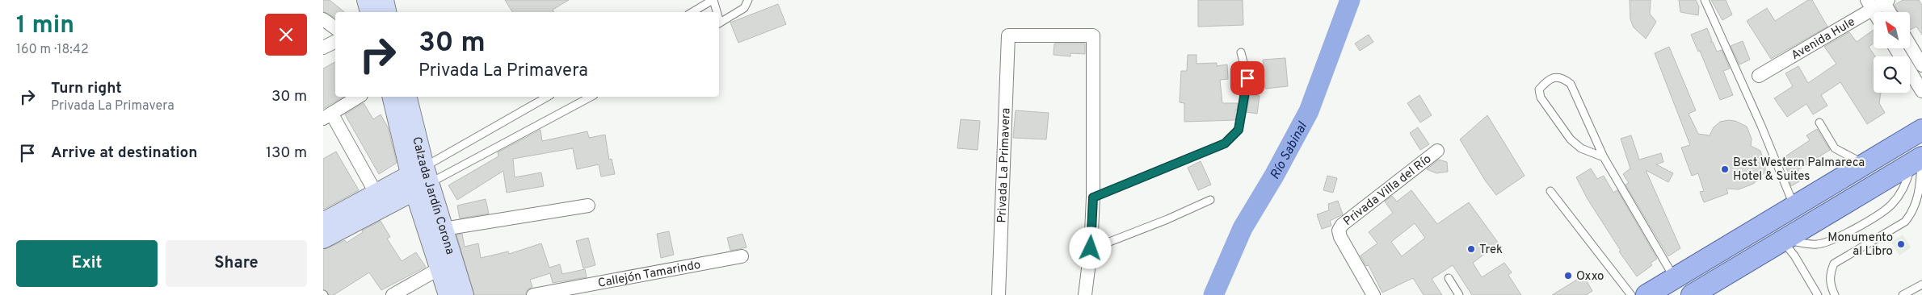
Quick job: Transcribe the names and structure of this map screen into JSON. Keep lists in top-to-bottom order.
{
  "streets": {
    "main road": ["Calzada Jardín Corona"],
    "street": [
      "Avenida Hule",
      "Privada La Primavera",
      "Privada Villa del Río",
      "Callejón Tamarindo"
    ]
  },
  "water": ["Río Sabinal"],
  "places": [
    "Best Western Palmareca Hotel & Suites",
    "Monumento al Libro",
    "Trek",
    "Oxxo"
  ],
  "north": "top left",
  "page": {
    "heading": ["1 min", "160 m · 18:42"],
    "turn": ["30 m", "Privada La Primavera"],
    "list": [
      {
        "name": "Turn right",
        "note": "Privada La Primavera",
        "value": "30 m"
      },
      {
        "name": "Arrive at destination",
        "value": "130 m"
      }
    ],
    "buttons": ["Exit", "Share"]
  }
}
